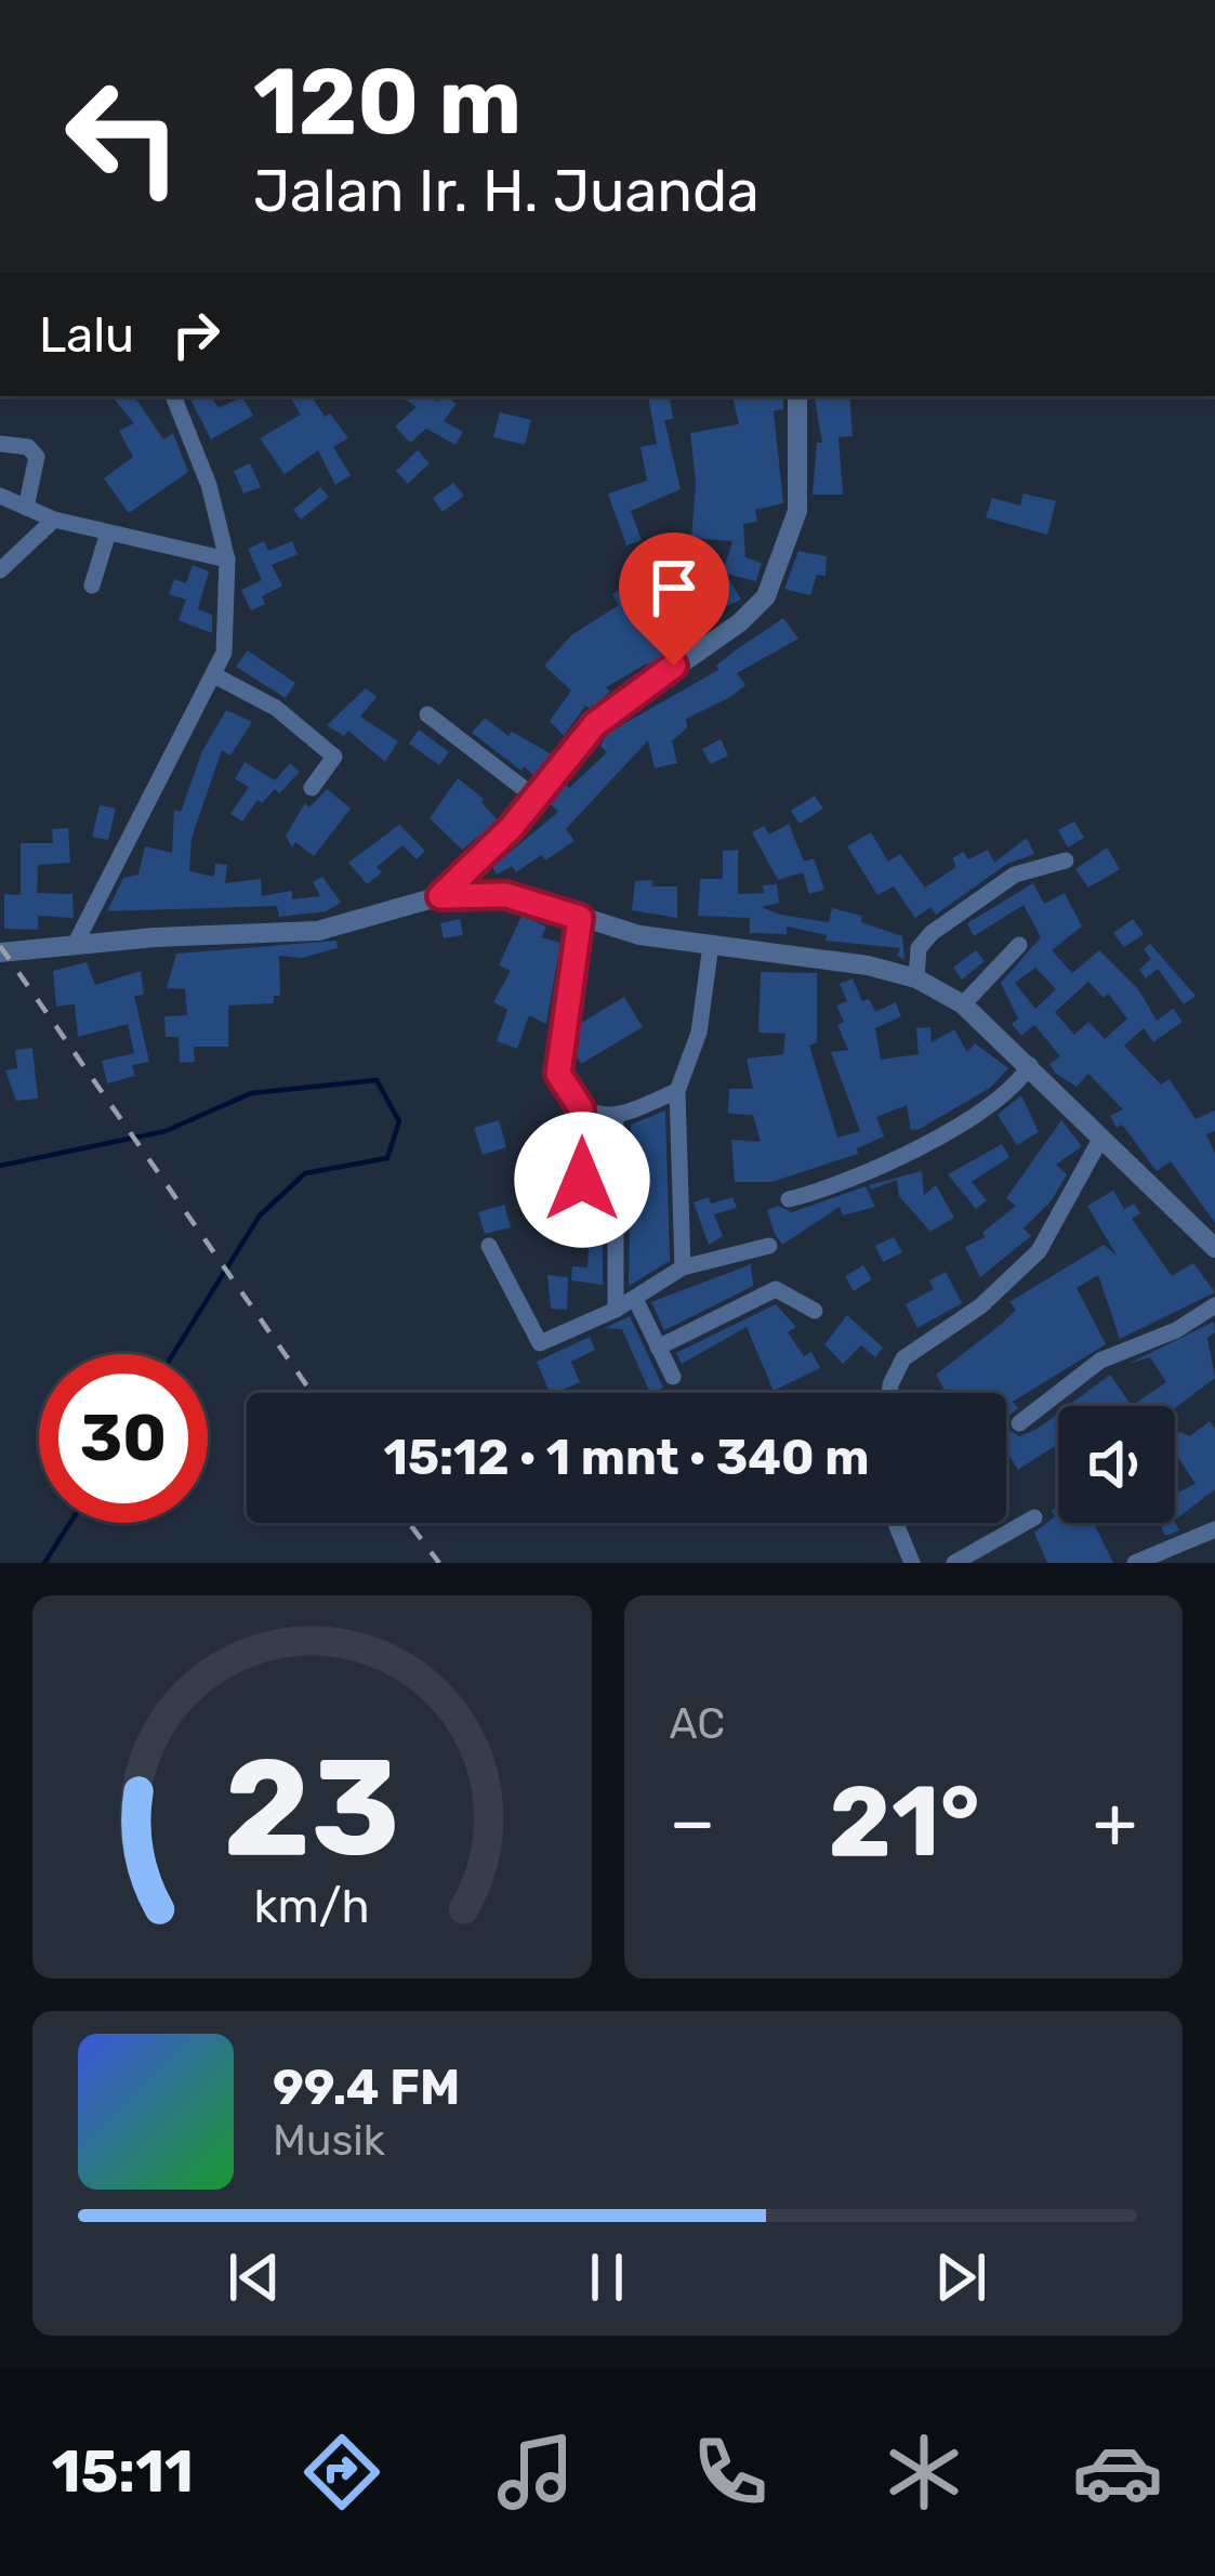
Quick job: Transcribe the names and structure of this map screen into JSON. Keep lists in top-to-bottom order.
{
  "page": {
    "turn": ["120 m", "Jalan Ir. H. Juanda"],
    "then": "Lalu",
    "limit": "30",
    "trip": "15:12 · 1 mnt · 340 m",
    "tile": "AC",
    "heat": ["−", "21°", "+"],
    "song": ["99.4 FM", "Musik"],
    "tabs": "15:11",
    "gauge": ["23", "km/h"]
  }
}
